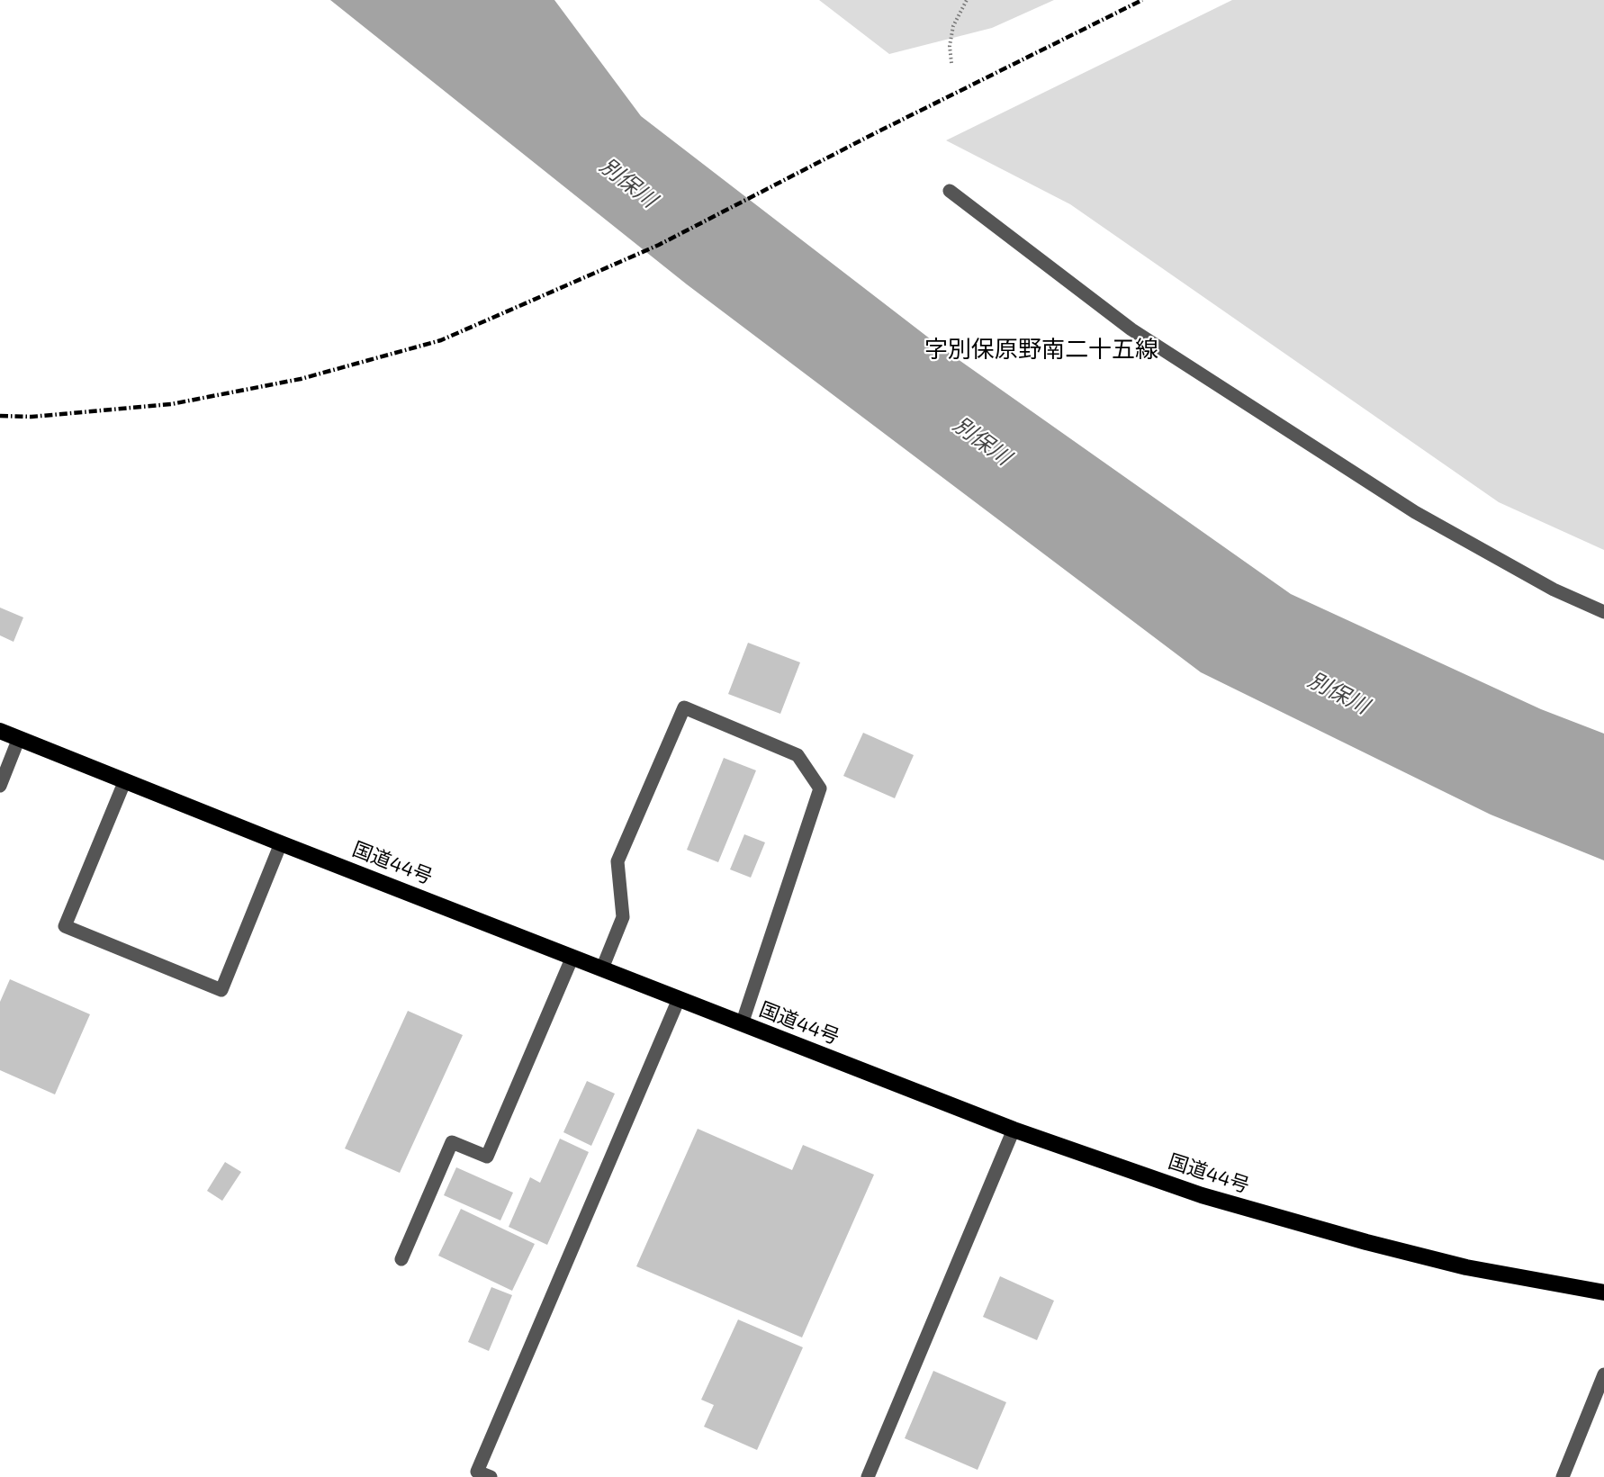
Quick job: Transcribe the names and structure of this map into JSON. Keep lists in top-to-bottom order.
{
  "streets": {
    "highway": ["国道44号"]
  },
  "districts": ["字別保原野南二十五線"],
  "water": ["別保川"]
}
